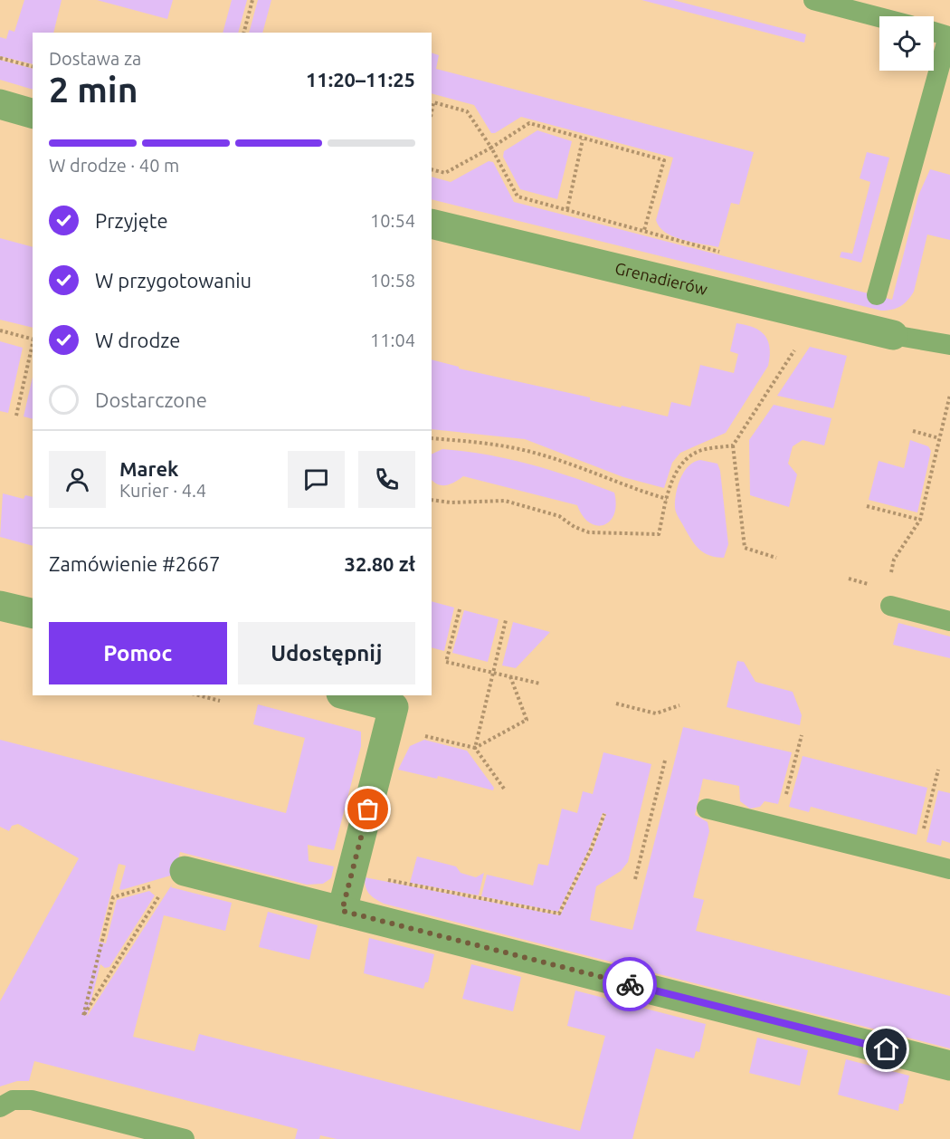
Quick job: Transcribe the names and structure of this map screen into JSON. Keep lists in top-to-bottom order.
{
  "streets": {
    "street": ["Grenadierów"]
  },
  "page": {
    "heading": ["2 min", "Dostawa za", "11:20–11:25"],
    "panel": [
      "Marek",
      "Kurier · 4.4",
      "Zamówienie #2667",
      "32.80 zł"
    ],
    "bar": "W drodze · 40 m",
    "list": [
      ["Przyjęte", "10:54"],
      ["W przygotowaniu", "10:58"],
      ["W drodze", "11:04"],
      "Dostarczone"
    ],
    "buttons": ["Pomoc", "Udostępnij"]
  }
}
